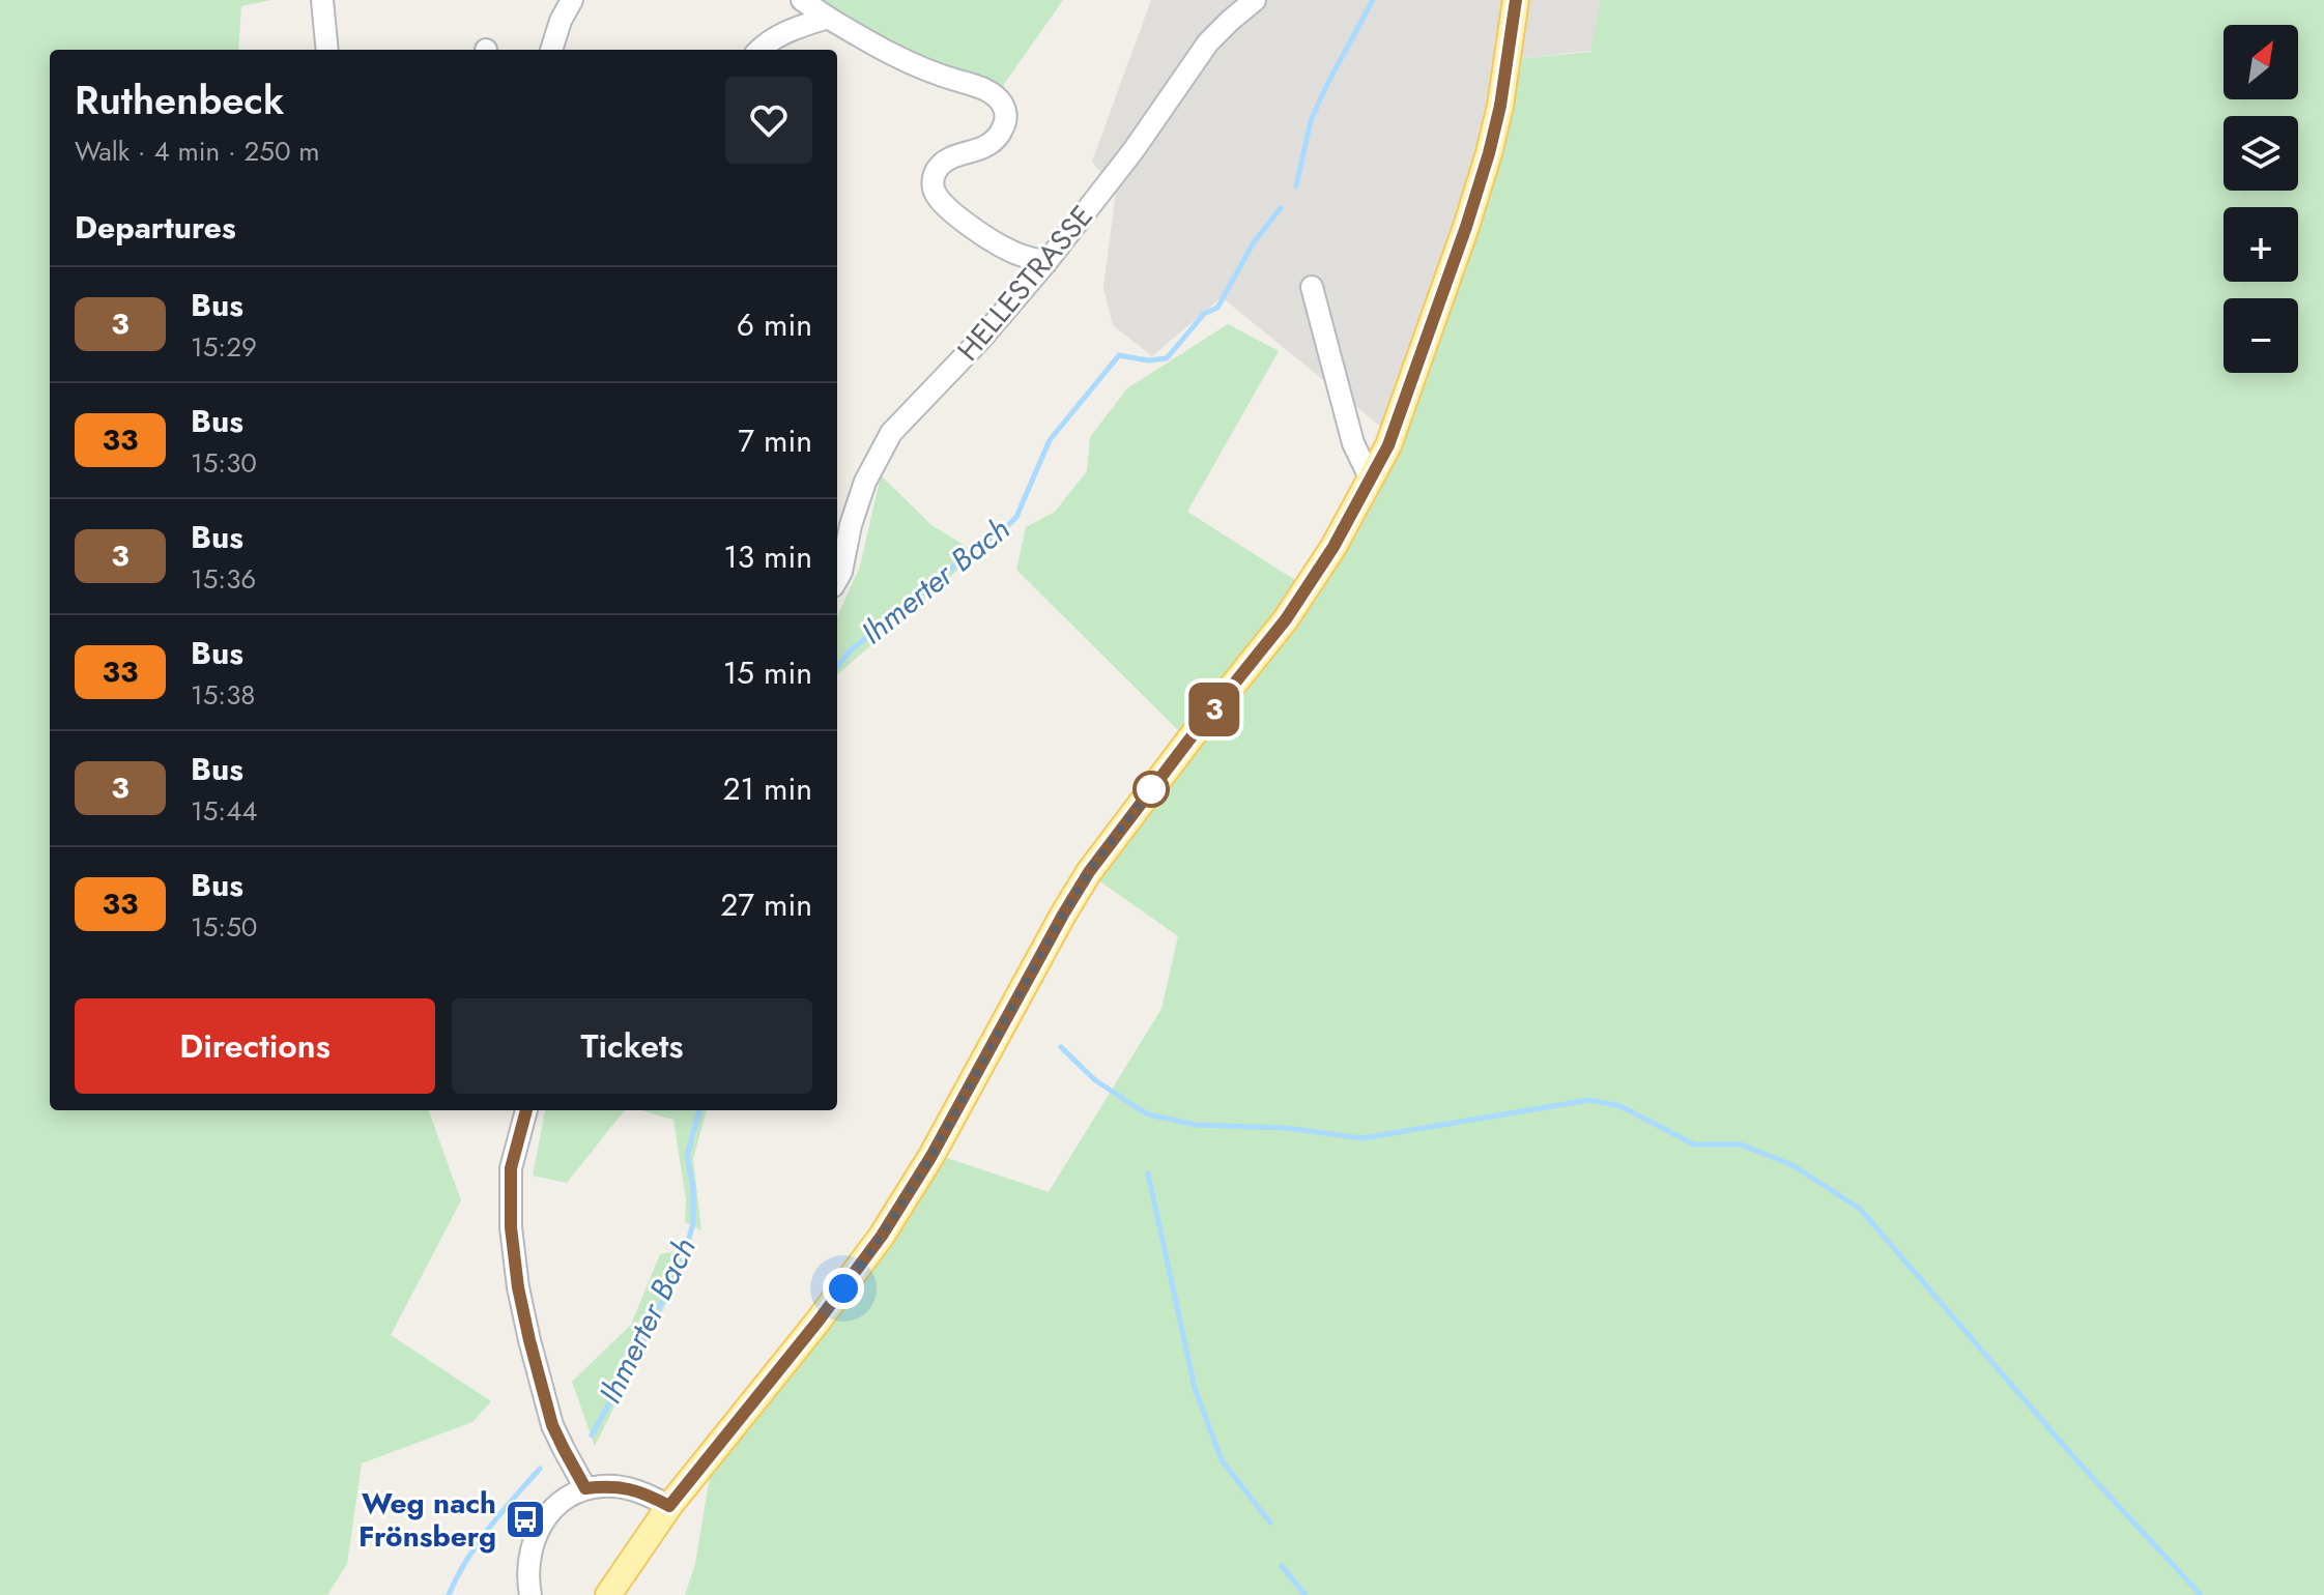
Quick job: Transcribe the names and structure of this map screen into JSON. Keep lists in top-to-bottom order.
{
  "streets": {
    "street": ["HELLESTRASSE"]
  },
  "water": ["Ihmerter Bach"],
  "places": {
    "bus stop": ["Weg nach Frönsberg"]
  },
  "lines": ["bus line 3"],
  "north": "top right",
  "page": {
    "on_map": "3",
    "map_buttons": ["+", "−"],
    "heading": [
      ["Ruthenbeck", "Walk · 4 min · 250 m"],
      "Departures"
    ],
    "list": [
      {
        "mark": "3",
        "name": "Bus",
        "note": "15:29",
        "value": "6 min"
      },
      {
        "mark": "33",
        "name": "Bus",
        "note": "15:30",
        "value": "7 min"
      },
      {
        "mark": "3",
        "name": "Bus",
        "note": "15:36",
        "value": "13 min"
      },
      {
        "mark": "33",
        "name": "Bus",
        "note": "15:38",
        "value": "15 min"
      },
      {
        "mark": "3",
        "name": "Bus",
        "note": "15:44",
        "value": "21 min"
      },
      {
        "mark": "33",
        "name": "Bus",
        "note": "15:50",
        "value": "27 min"
      }
    ],
    "buttons": ["Directions", "Tickets"]
  }
}
